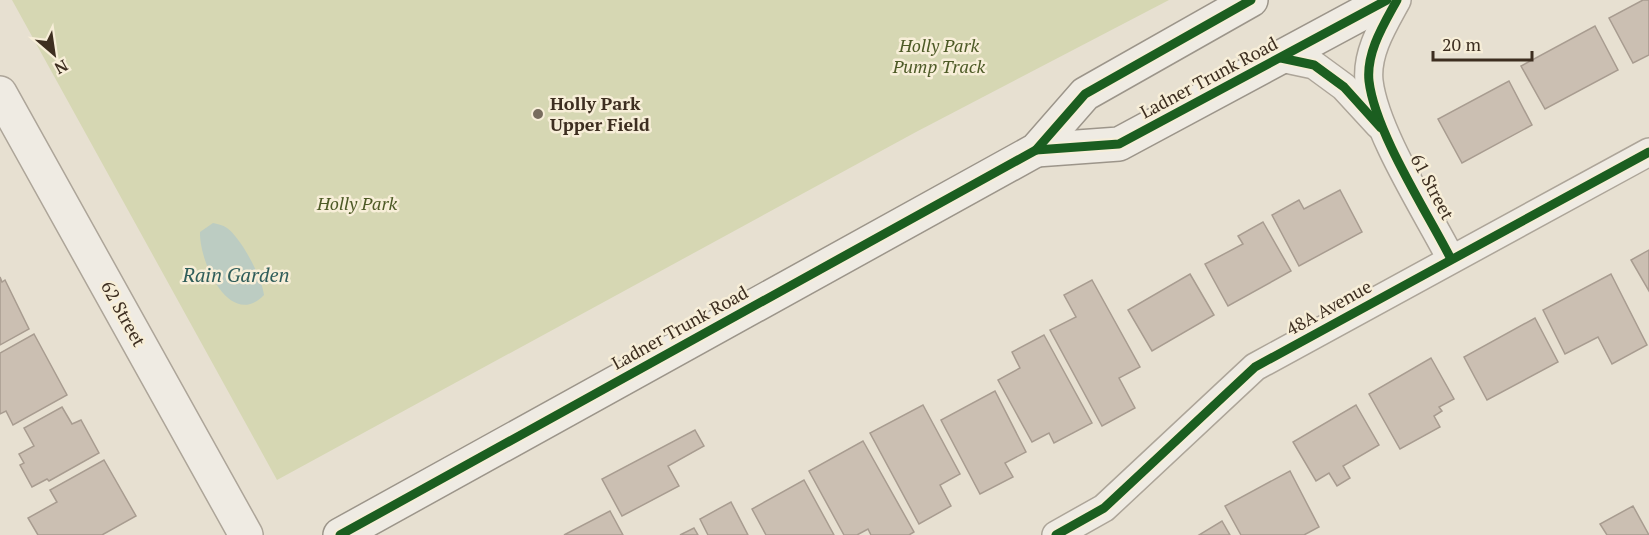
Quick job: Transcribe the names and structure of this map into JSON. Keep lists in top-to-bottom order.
{
  "streets": {
    "main road": ["Ladner Trunk Road", "62 Street"],
    "street": ["61 Street", "48A Avenue"]
  },
  "crossings": [
    ["Ladner Trunk Road", "61 Street"],
    ["61 Street", "48A Avenue"]
  ],
  "water": ["Rain Garden"],
  "parks": ["Holly Park Pump Track", "Holly Park"],
  "places": ["Holly Park Upper Field"],
  "scale_bar": "20 m",
  "north": "bottom right"
}
